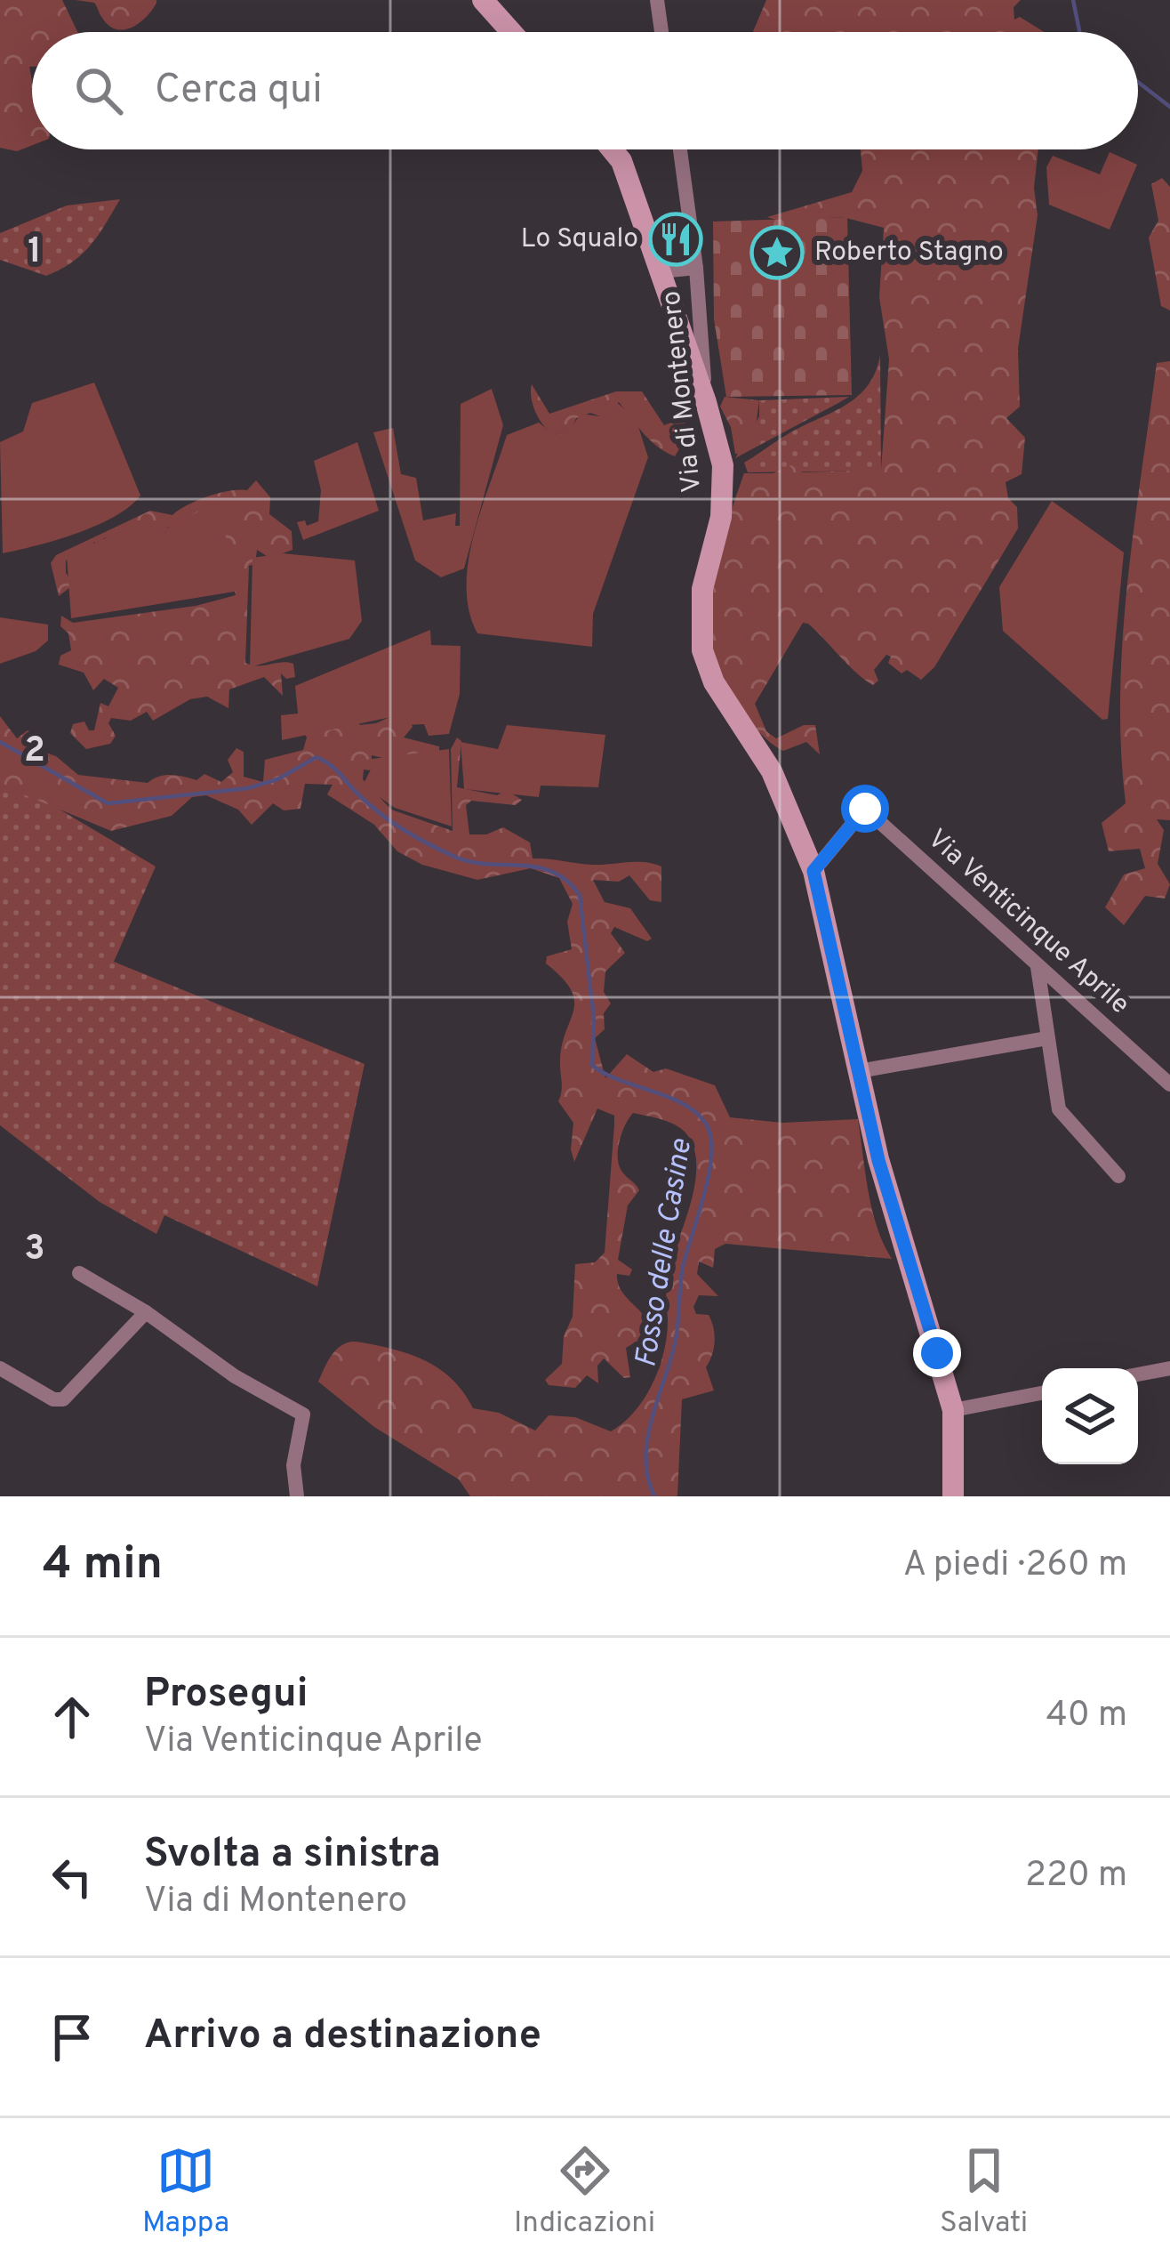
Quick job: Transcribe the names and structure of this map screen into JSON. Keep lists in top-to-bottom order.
{
  "streets": {
    "street": ["Via di Montenero", "Via Venticinque Aprile"]
  },
  "crossings": [
    ["Via di Montenero", "Via Venticinque Aprile"]
  ],
  "water": ["Fosso delle Casine"],
  "places": {
    "restaurant": ["Lo Squalo"],
    "place": ["Roberto Stagno"]
  },
  "page": {
    "search": "Cerca qui",
    "heading": ["4 min", "A piedi · 260 m"],
    "list": [
      ["Prosegui", "Via Venticinque Aprile", "40 m"],
      ["Svolta a sinistra", "Via di Montenero", "220 m"],
      "Arrivo a destinazione"
    ],
    "nav": ["Mappa", "Indicazioni", "Salvati"]
  },
  "grid": {
    "rows": ["1", "2", "3"]
  }
}
